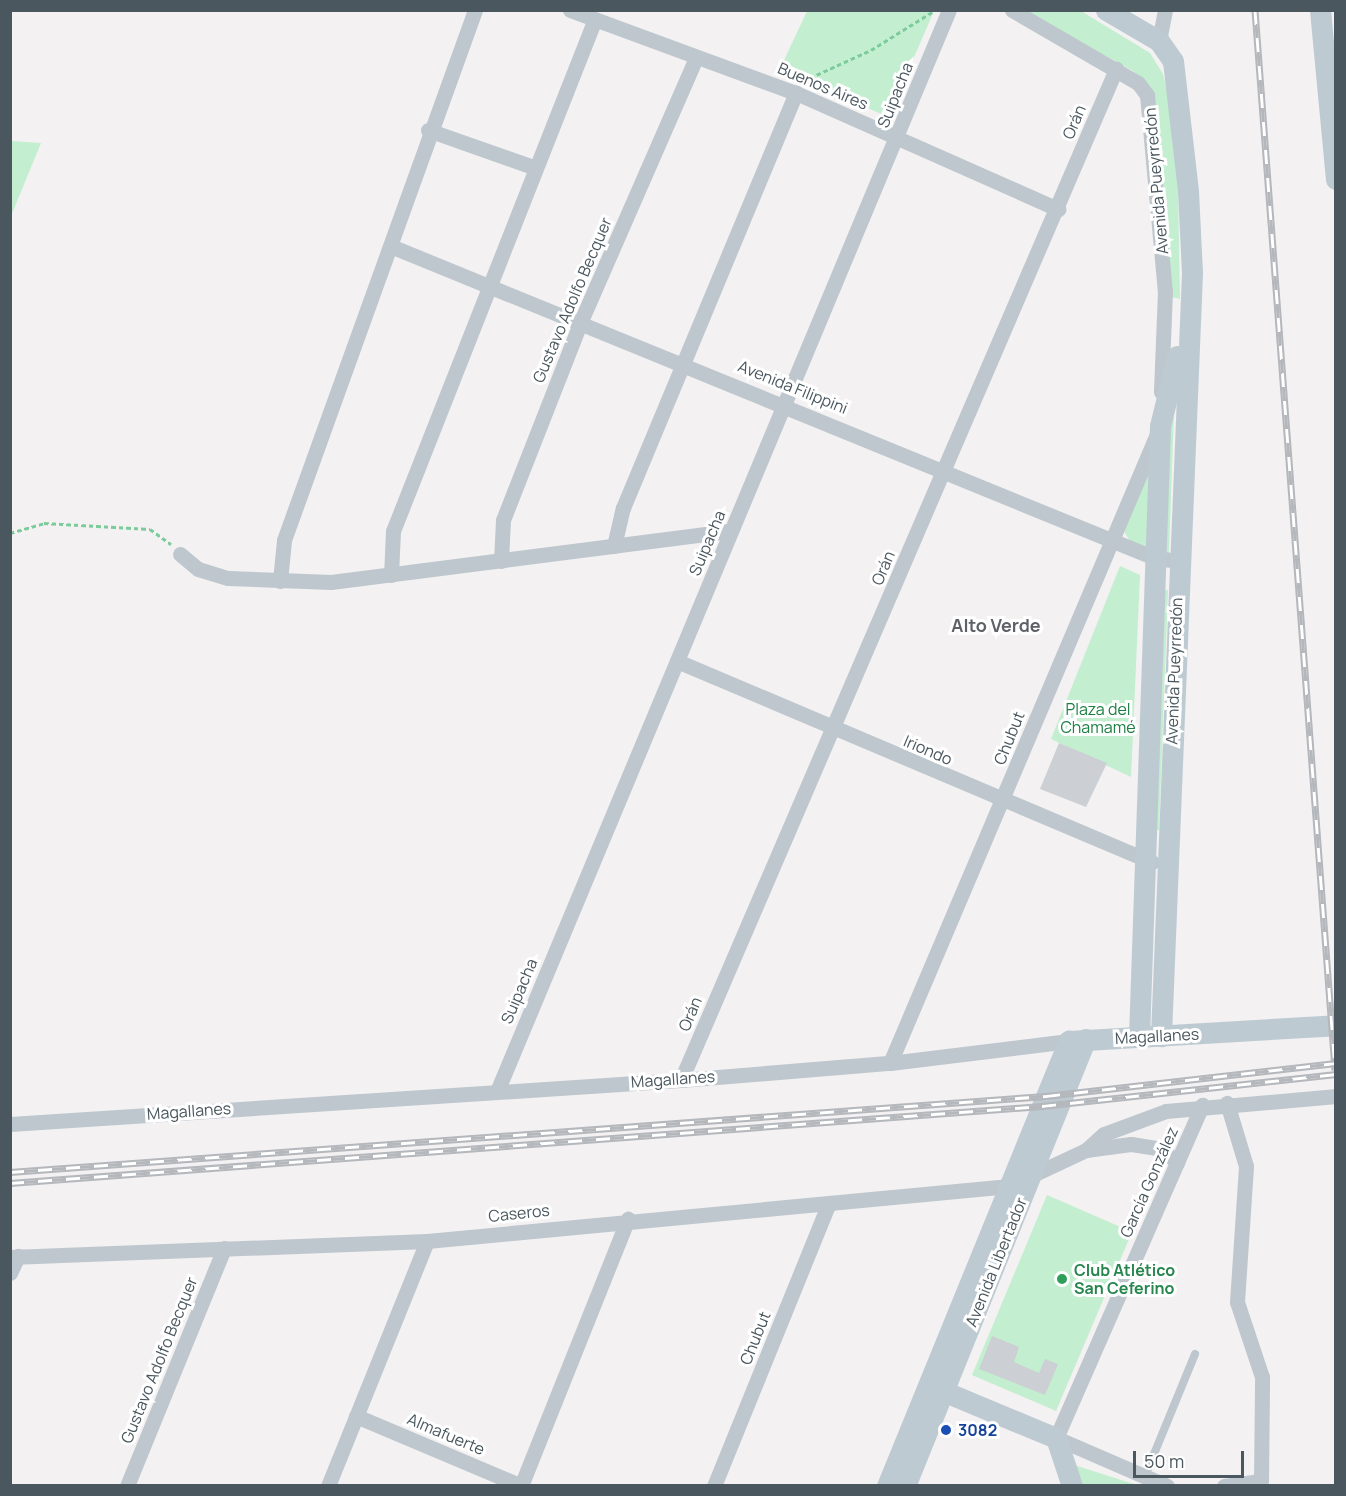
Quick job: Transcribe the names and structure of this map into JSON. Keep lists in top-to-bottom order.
{
  "streets": {
    "street": [
      "Buenos Aires",
      "Suipacha",
      "Orán",
      "Avenida Pueyrredón",
      "Gustavo Adolfo Becquer",
      "Avenida Filippini",
      "Chubut",
      "Iriondo",
      "Magallanes",
      "García González",
      "Caseros",
      "Avenida Libertador",
      "Almafuerte"
    ]
  },
  "crossings": [
    ["Buenos Aires", "Suipacha"],
    ["Buenos Aires", "Orán"],
    ["Buenos Aires", "Gustavo Adolfo Becquer"],
    ["Suipacha", "Avenida Filippini"],
    ["Suipacha", "Iriondo"],
    ["Suipacha", "Magallanes"],
    ["Orán", "Avenida Pueyrredón"],
    ["Orán", "Avenida Filippini"],
    ["Orán", "Iriondo"],
    ["Orán", "Magallanes"],
    ["Avenida Pueyrredón", "Avenida Filippini"],
    ["Avenida Pueyrredón", "Chubut"],
    ["Avenida Pueyrredón", "Iriondo"],
    ["Avenida Pueyrredón", "Magallanes"],
    ["Gustavo Adolfo Becquer", "Avenida Filippini"],
    ["Gustavo Adolfo Becquer", "Caseros"],
    ["Avenida Filippini", "Chubut"],
    ["Chubut", "Iriondo"],
    ["Chubut", "Magallanes"],
    ["Chubut", "Caseros"],
    ["Magallanes", "Avenida Libertador"],
    ["Caseros", "Avenida Libertador"]
  ],
  "districts": ["Alto Verde"],
  "parks": ["Plaza del Chamamé"],
  "places": ["Club Atlético San Ceferino", "3082"],
  "scale_bar": "50 m"
}
